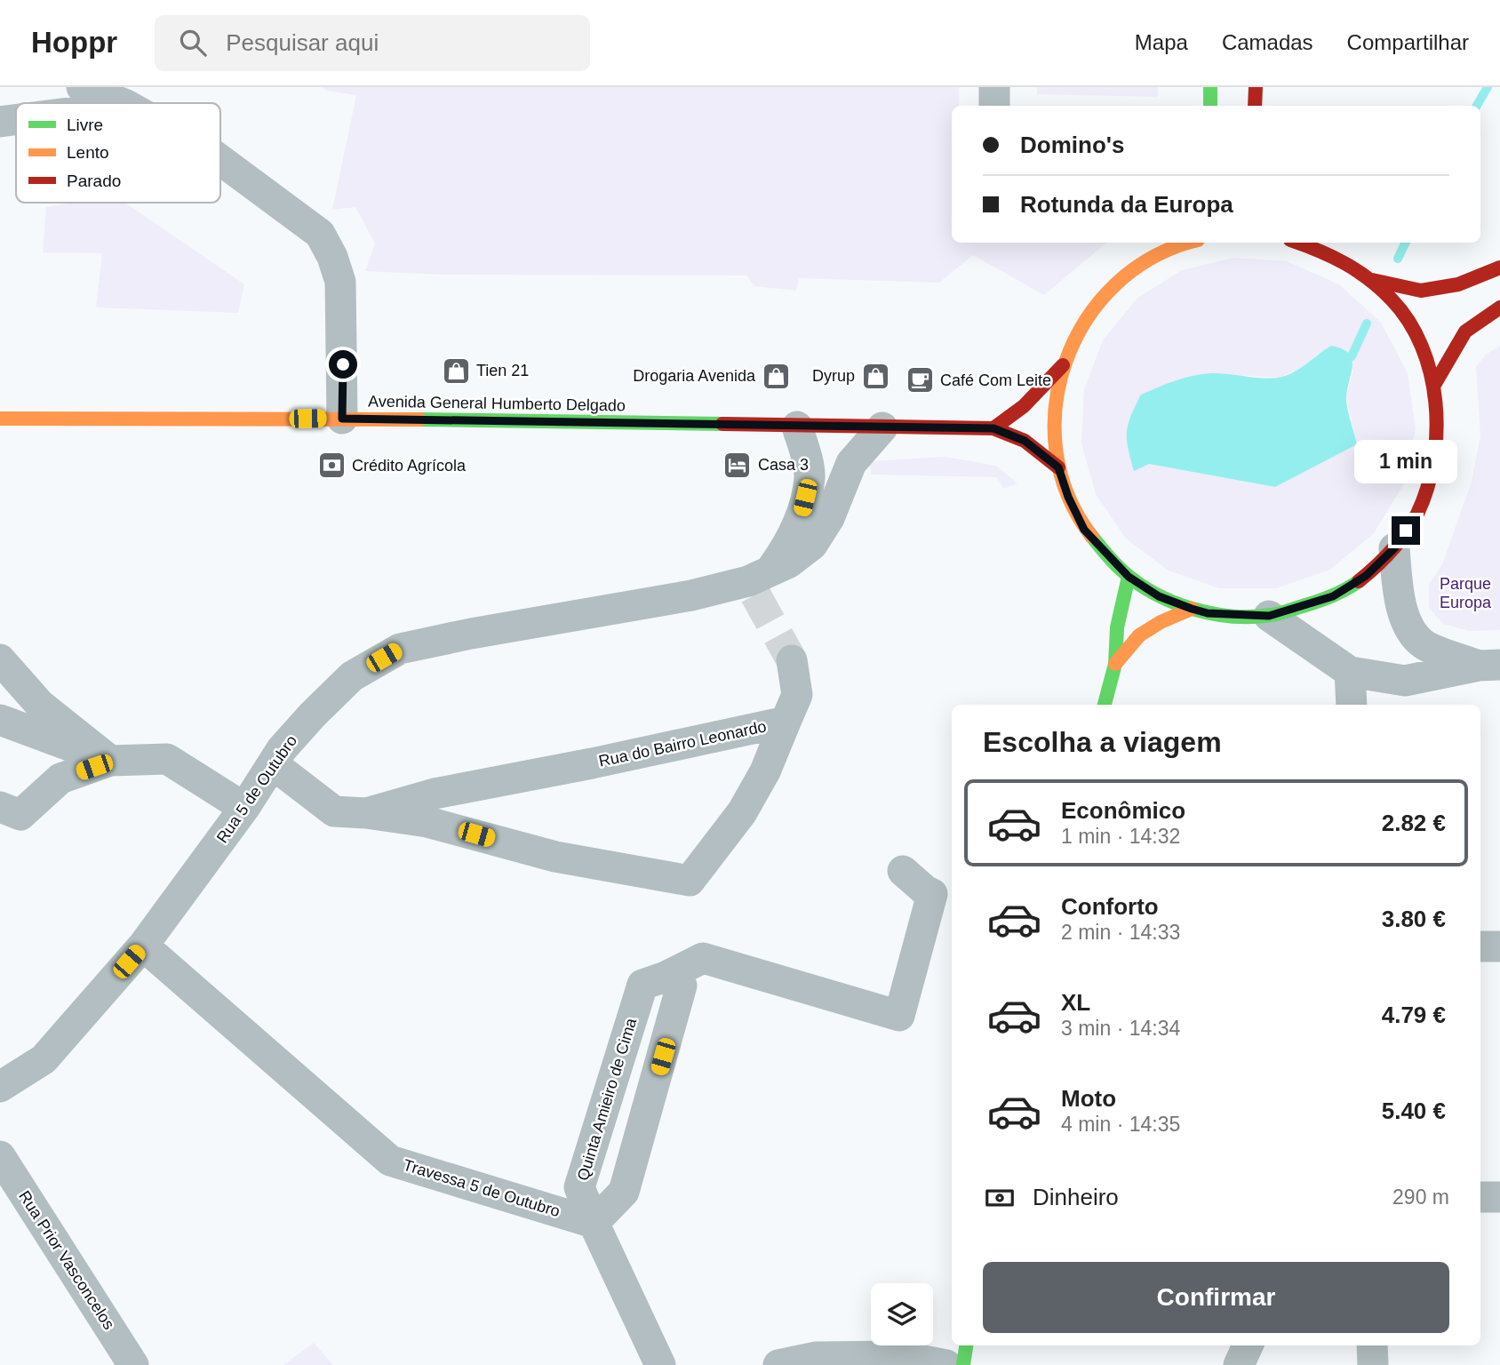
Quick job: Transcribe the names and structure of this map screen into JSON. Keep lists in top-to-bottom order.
{
  "streets": {
    "main road": ["Avenida General Humberto Delgado"],
    "street": [
      "Rua do Bairro Leonardo",
      "Rua 5 de Outubro",
      "Quinta Amieiro de Cima",
      "Travessa 5 de Outubro",
      "Rua Prior Vasconcelos"
    ]
  },
  "crossings": [
    ["Avenida General Humberto Delgado", "Rua 5 de Outubro"],
    ["Rua 5 de Outubro", "Travessa 5 de Outubro"],
    ["Quinta Amieiro de Cima", "Travessa 5 de Outubro"]
  ],
  "parks": ["Parque Europa"],
  "places": {
    "shop": ["Tien 21", "Drogaria Avenida", "Dyrup"],
    "cafe": ["Café Com Leite"],
    "hotel": ["Casa 3"],
    "bank": ["Crédito Agrícola"]
  },
  "legend": ["Livre", "Lento", "Parado"],
  "page": {
    "header": "Hoppr",
    "search": "Pesquisar aqui",
    "nav": ["Mapa", "Camadas", "Compartilhar"],
    "banner": ["Domino's", "Rotunda da Europa"],
    "bubble": "1 min",
    "heading": "Escolha a viagem",
    "list": [
      {
        "name": "Econômico",
        "note": "1 min · 14:32",
        "value": "2.82 €"
      },
      {
        "name": "Conforto",
        "note": "2 min · 14:33",
        "value": "3.80 €"
      },
      {
        "name": "XL",
        "note": "3 min · 14:34",
        "value": "4.79 €"
      },
      {
        "name": "Moto",
        "note": "4 min · 14:35",
        "value": "5.40 €"
      }
    ],
    "pay": ["Dinheiro", "290 m"],
    "buttons": "Confirmar"
  }
}
